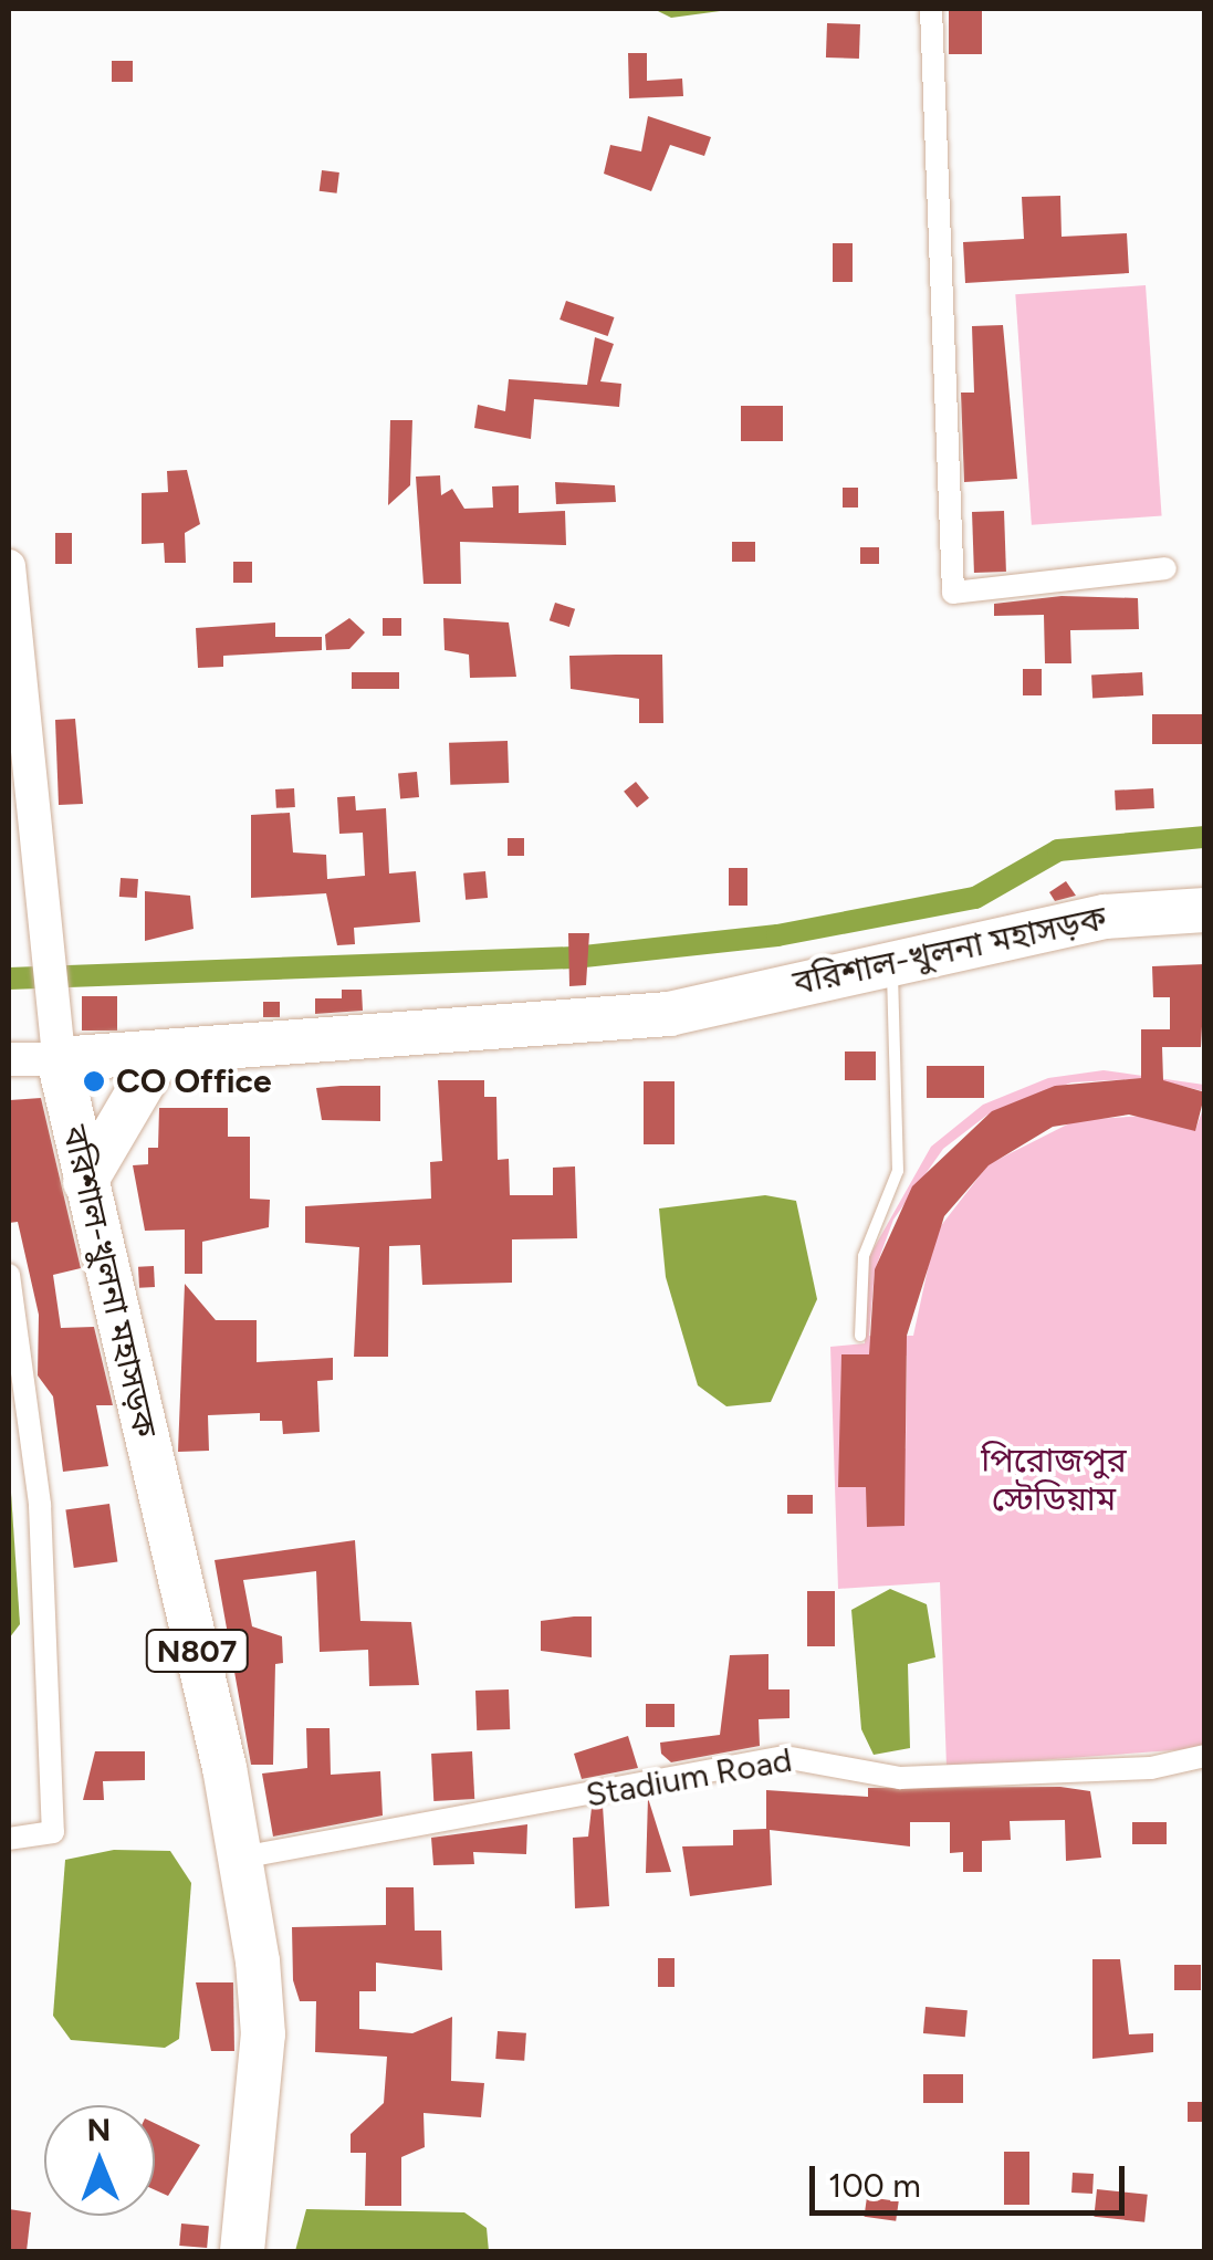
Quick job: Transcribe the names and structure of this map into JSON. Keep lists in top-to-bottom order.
{
  "streets": {
    "highway": ["বরিশাল-খুলনা মহাসড়ক", "N807"],
    "street": ["Stadium Road"]
  },
  "crossings": [
    ["বরিশাল-খুলনা মহাসড়ক", "Stadium Road"]
  ],
  "parks": ["পিরোজপুর স্টেডিয়াম"],
  "places": ["CO Office"],
  "scale_bar": "100 m",
  "north": "top"
}
